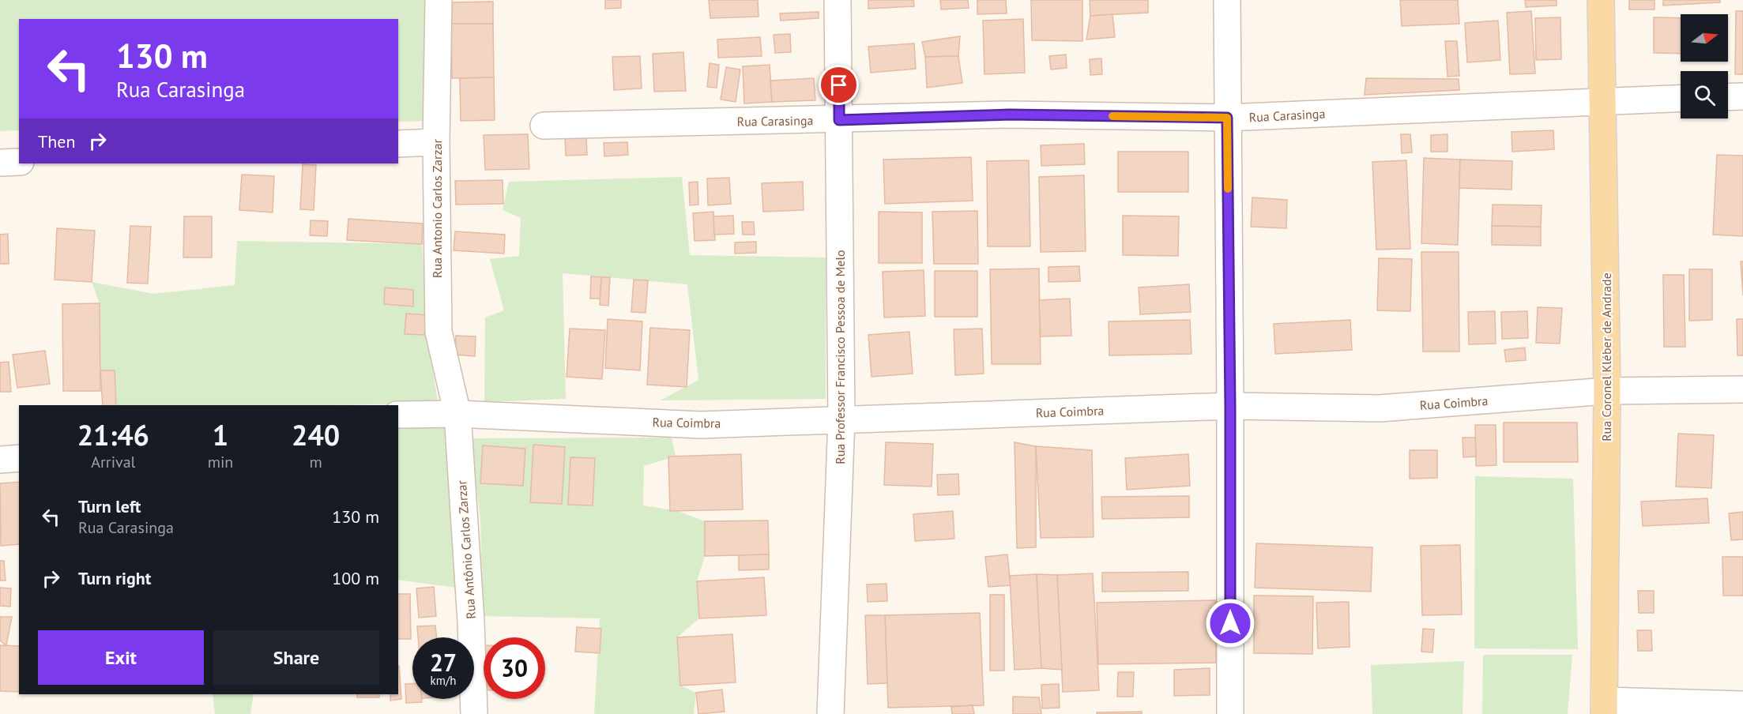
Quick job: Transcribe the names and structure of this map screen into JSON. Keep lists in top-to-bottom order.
{
  "streets": {
    "main road": ["Rua Coronel Kléber de Andrade"],
    "street": [
      "Rua Carasinga",
      "Rua Antonio Carlos Zarzar",
      "Rua Professor Francisco Pessoa de Melo",
      "Rua Coimbra",
      "Rua Antônio Carlos Zarzar"
    ]
  },
  "crossings": [
    ["Rua Carasinga", "Rua Professor Francisco Pessoa de Melo"],
    ["Rua Carasinga", "Rua Coronel Kléber de Andrade"],
    ["Rua Antonio Carlos Zarzar", "Rua Coimbra"],
    ["Rua Antonio Carlos Zarzar", "Rua Antônio Carlos Zarzar"],
    ["Rua Professor Francisco Pessoa de Melo", "Rua Coimbra"],
    ["Rua Coronel Kléber de Andrade", "Rua Coimbra"],
    ["Rua Coimbra", "Rua Antônio Carlos Zarzar"]
  ],
  "north": "right",
  "page": {
    "turn": ["130 m", "Rua Carasinga"],
    "then": "Then",
    "eta": [
      "21:46",
      "Arrival",
      "1",
      "min",
      "240",
      "m"
    ],
    "list": [
      {
        "name": "Turn left",
        "note": "Rua Carasinga",
        "value": "130 m"
      },
      {
        "name": "Turn right",
        "value": "100 m"
      }
    ],
    "buttons": ["Exit", "Share"],
    "speed": "27 km/h",
    "limit": "30"
  }
}
